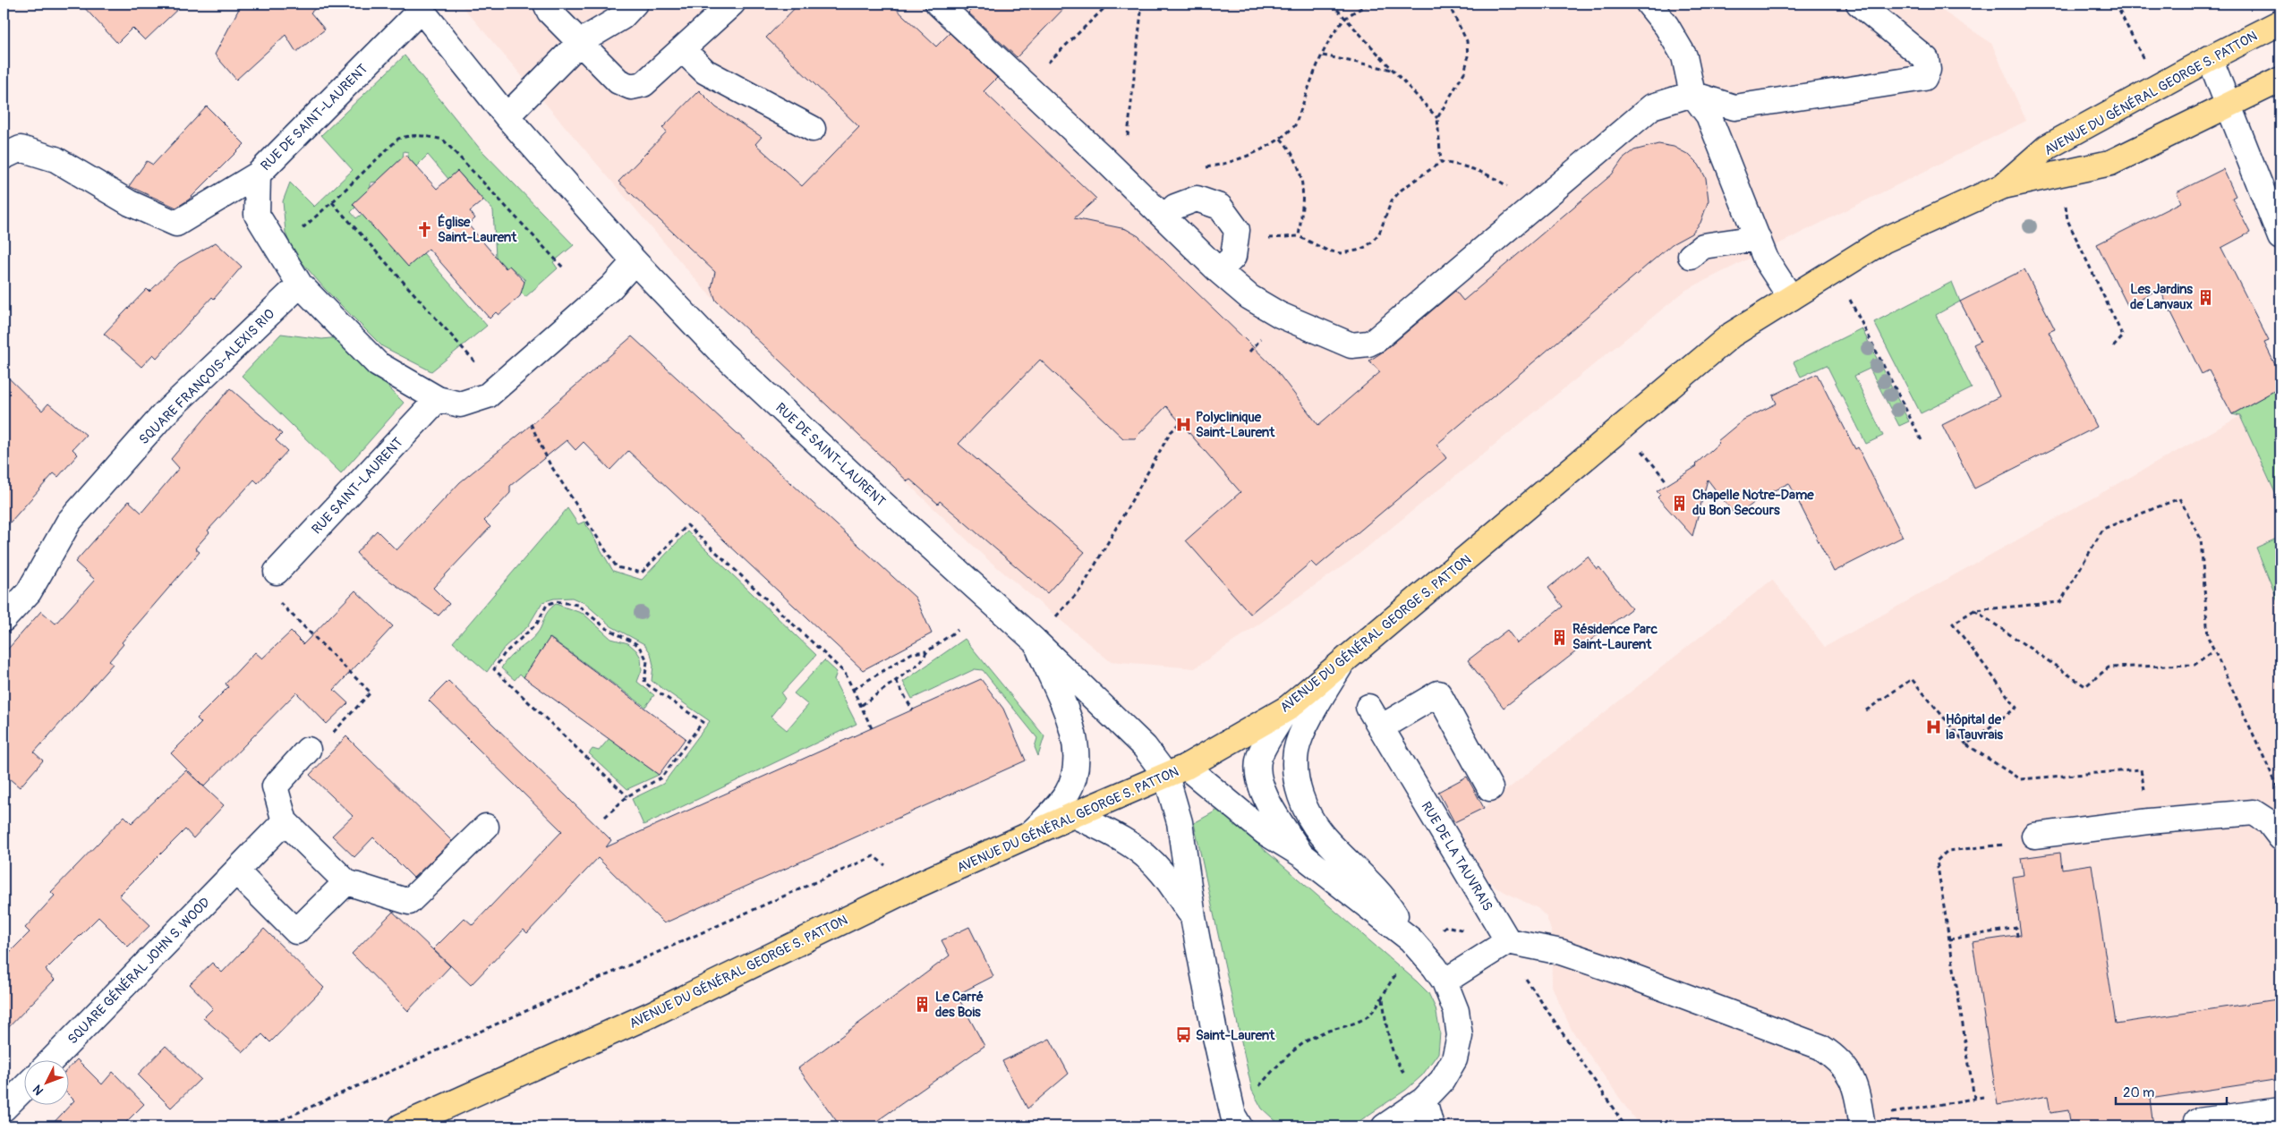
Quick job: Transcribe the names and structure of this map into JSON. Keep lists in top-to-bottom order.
{
  "streets": {
    "main road": ["AVENUE DU GÉNÉRAL GEORGE S. PATTON"],
    "street": [
      "RUE DE SAINT-LAURENT",
      "SQUARE FRANÇOIS-ALEXIS RIO",
      "RUE SAINT-LAURENT",
      "RUE DE LA TAUVRAIS",
      "SQUARE GÉNÉRAL JOHN S. WOOD"
    ]
  },
  "crossings": [
    ["AVENUE DU GÉNÉRAL GEORGE S. PATTON", "RUE DE SAINT-LAURENT"],
    ["RUE DE SAINT-LAURENT", "SQUARE FRANÇOIS-ALEXIS RIO"],
    ["RUE DE SAINT-LAURENT", "RUE SAINT-LAURENT"]
  ],
  "places": {
    "church": ["Église Saint-Laurent"],
    "building": [
      "Les Jardins de Lanvaux",
      "Chapelle Notre-Dame du Bon Secours",
      "Résidence Parc Saint-Laurent",
      "Le Carré des Bois"
    ],
    "hospital": ["Polyclinique Saint-Laurent", "Hôpital de la Tauvrais"],
    "bus stop": ["Saint-Laurent"]
  },
  "scale_bar": "20 m",
  "north": "bottom left"
}
